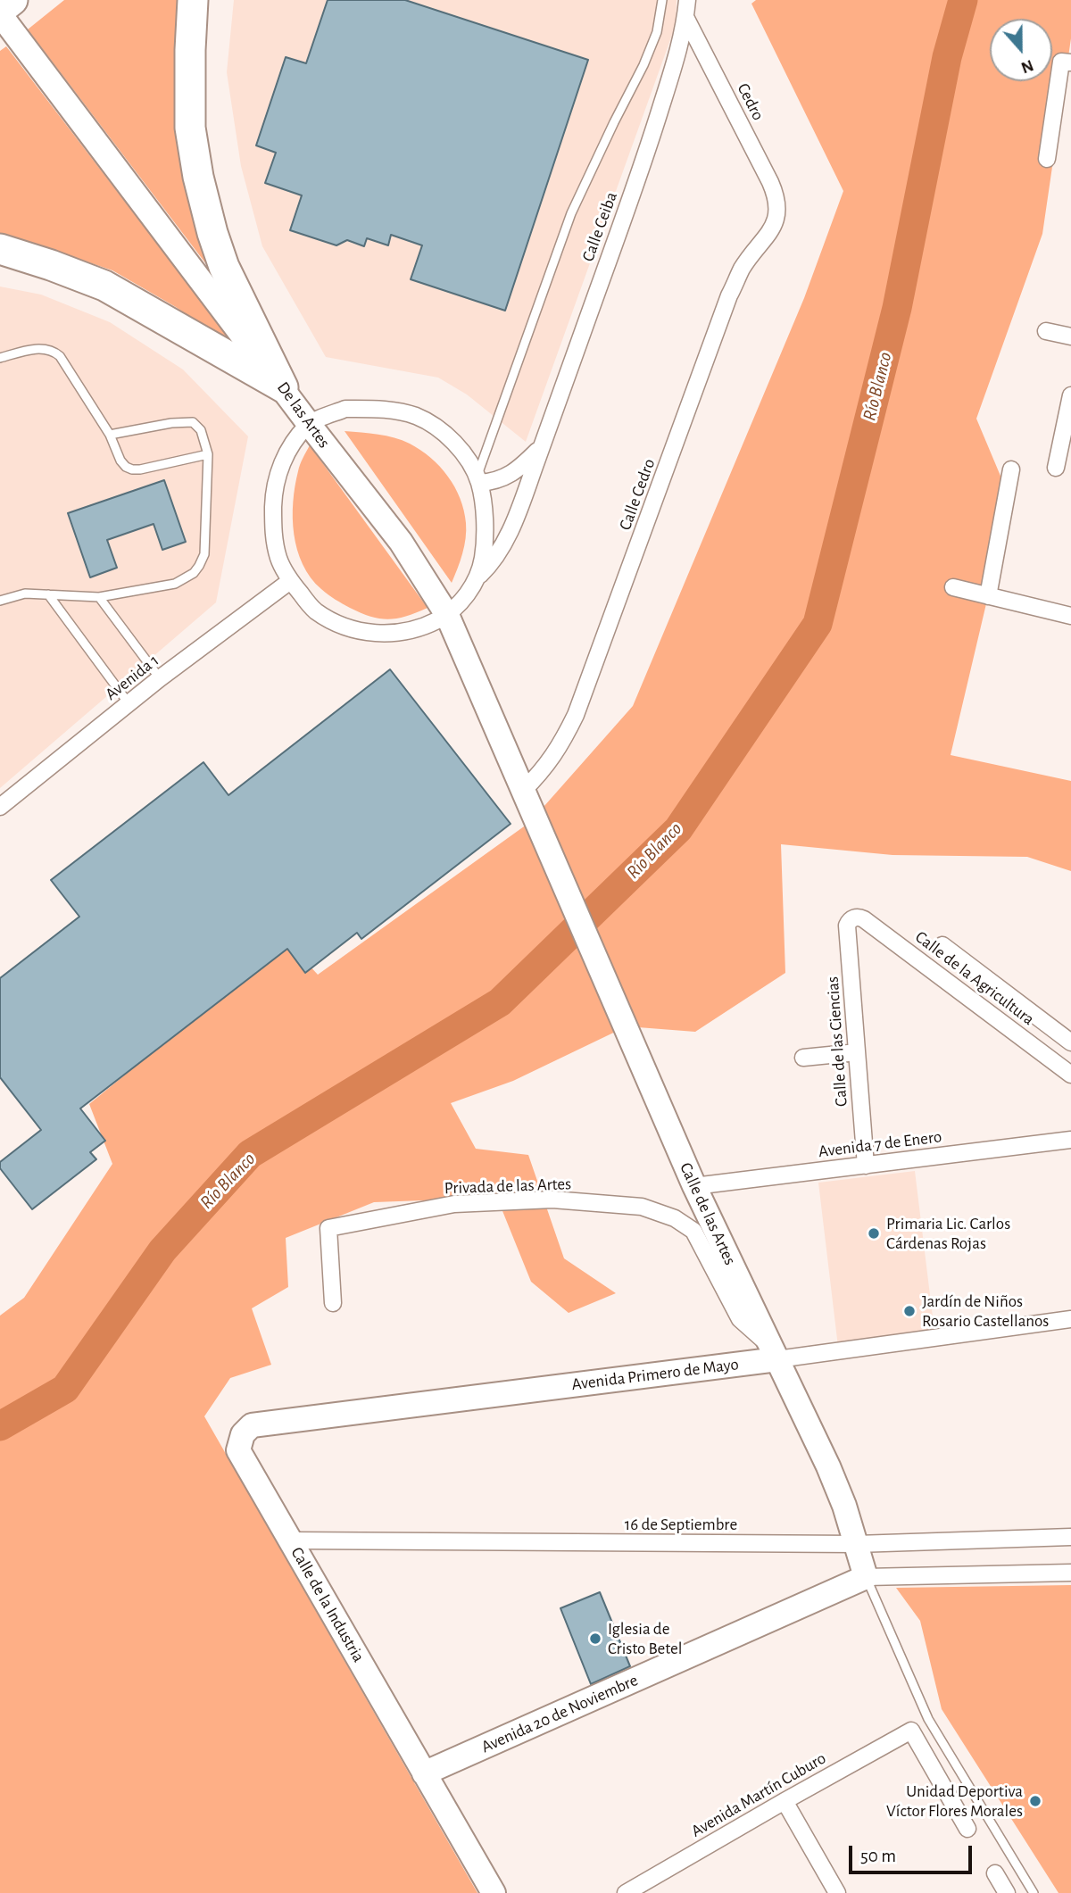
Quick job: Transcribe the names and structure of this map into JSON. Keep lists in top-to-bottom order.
{
  "streets": {
    "street": [
      "Cedro",
      "Calle Ceiba",
      "De las Artes",
      "Calle Cedro",
      "Avenida 1",
      "Calle de la Agricultura",
      "Calle de las Ciencias",
      "Avenida 7 de Enero",
      "Privada de las Artes",
      "Calle de las Artes",
      "Avenida Primero de Mayo",
      "16 de Septiembre",
      "Calle de la Industria",
      "Avenida 20 de Noviembre",
      "Avenida Martín Cuburo"
    ]
  },
  "crossings": [
    ["Cedro", "Calle Ceiba"],
    ["Cedro", "Calle Cedro"],
    ["Calle Ceiba", "De las Artes"],
    ["De las Artes", "Calle Cedro"],
    ["De las Artes", "Calle de las Artes"],
    ["Calle de la Agricultura", "Calle de las Ciencias"],
    ["Calle de las Ciencias", "Avenida 7 de Enero"],
    ["Avenida 7 de Enero", "Calle de las Artes"],
    ["Privada de las Artes", "Calle de las Artes"],
    ["Privada de las Artes", "Avenida Primero de Mayo"],
    ["Calle de las Artes", "Avenida Primero de Mayo"],
    ["Calle de las Artes", "16 de Septiembre"],
    ["Calle de las Artes", "Avenida 20 de Noviembre"],
    ["Avenida Primero de Mayo", "Calle de la Industria"],
    ["16 de Septiembre", "Calle de la Industria"],
    ["Calle de la Industria", "Avenida 20 de Noviembre"]
  ],
  "water": ["Río Blanco"],
  "places": [
    "Primaria Lic. Carlos Cárdenas Rojas",
    "Jardín de Niños Rosario Castellanos",
    "Iglesia de Cristo Betel",
    "Unidad Deportiva Víctor Flores Morales"
  ],
  "scale_bar": "50 m",
  "north": "bottom"
}
